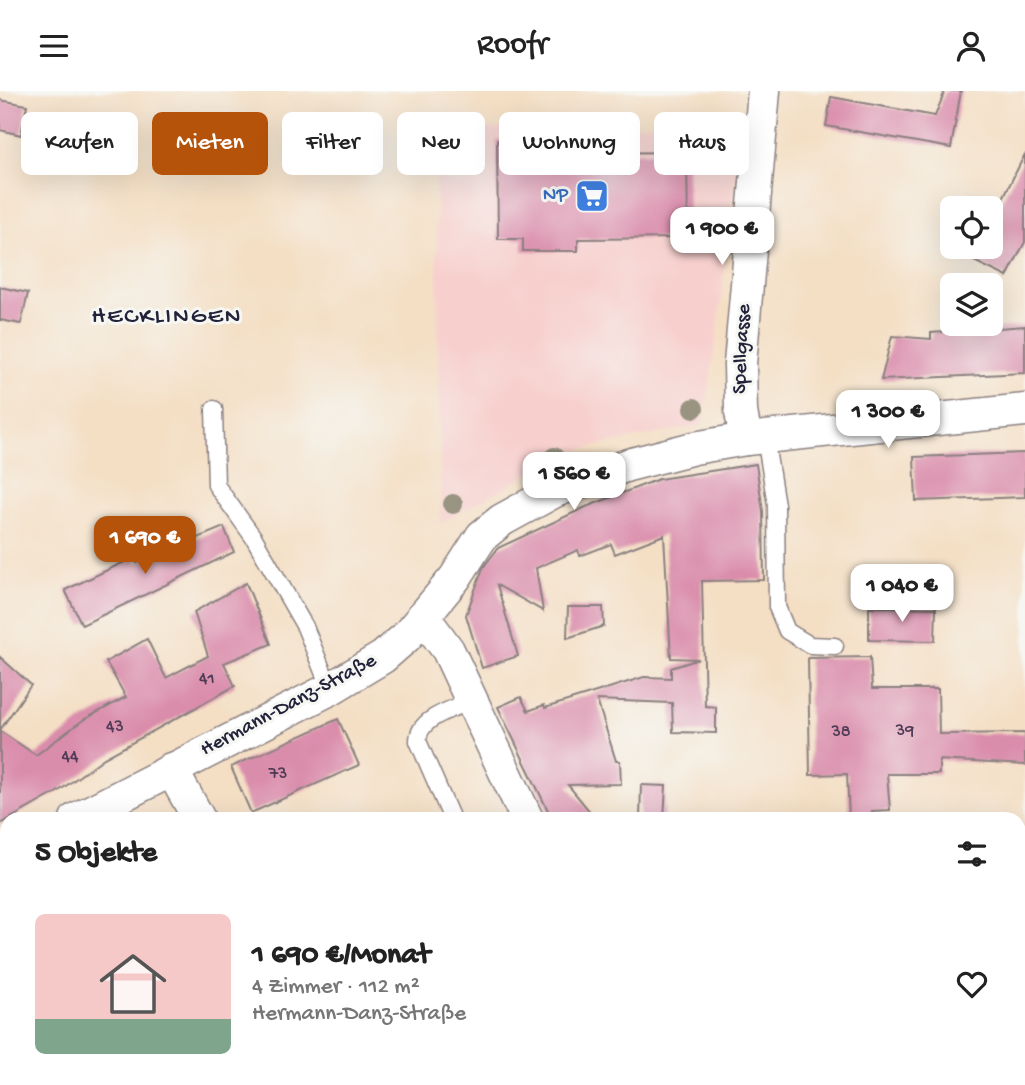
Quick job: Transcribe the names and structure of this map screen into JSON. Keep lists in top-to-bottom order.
{
  "streets": {
    "street": ["Spellgasse", "Hermann-Danz-Straße"]
  },
  "crossings": [
    ["Spellgasse", "Hermann-Danz-Straße"]
  ],
  "districts": ["HECKLINGEN"],
  "places": {
    "supermarket": ["NP"]
  },
  "house_numbers": [
    "41",
    "43",
    "39",
    "38",
    "44",
    "73"
  ],
  "page": {
    "header": "Roofr",
    "chip": [
      "Kaufen",
      "Mieten",
      "Filter",
      "Neu",
      "Wohnung",
      "Haus"
    ],
    "price": [
      "1 900 €",
      "1 300 €",
      "1 560 €",
      "1 690 €",
      "1 040 €"
    ],
    "heading": "5 Objekte",
    "list": [
      {
        "name": "1 690 €/Monat",
        "note": "4 Zimmer · 112 m² · Hermann-Danz-Straße"
      }
    ]
  }
}
